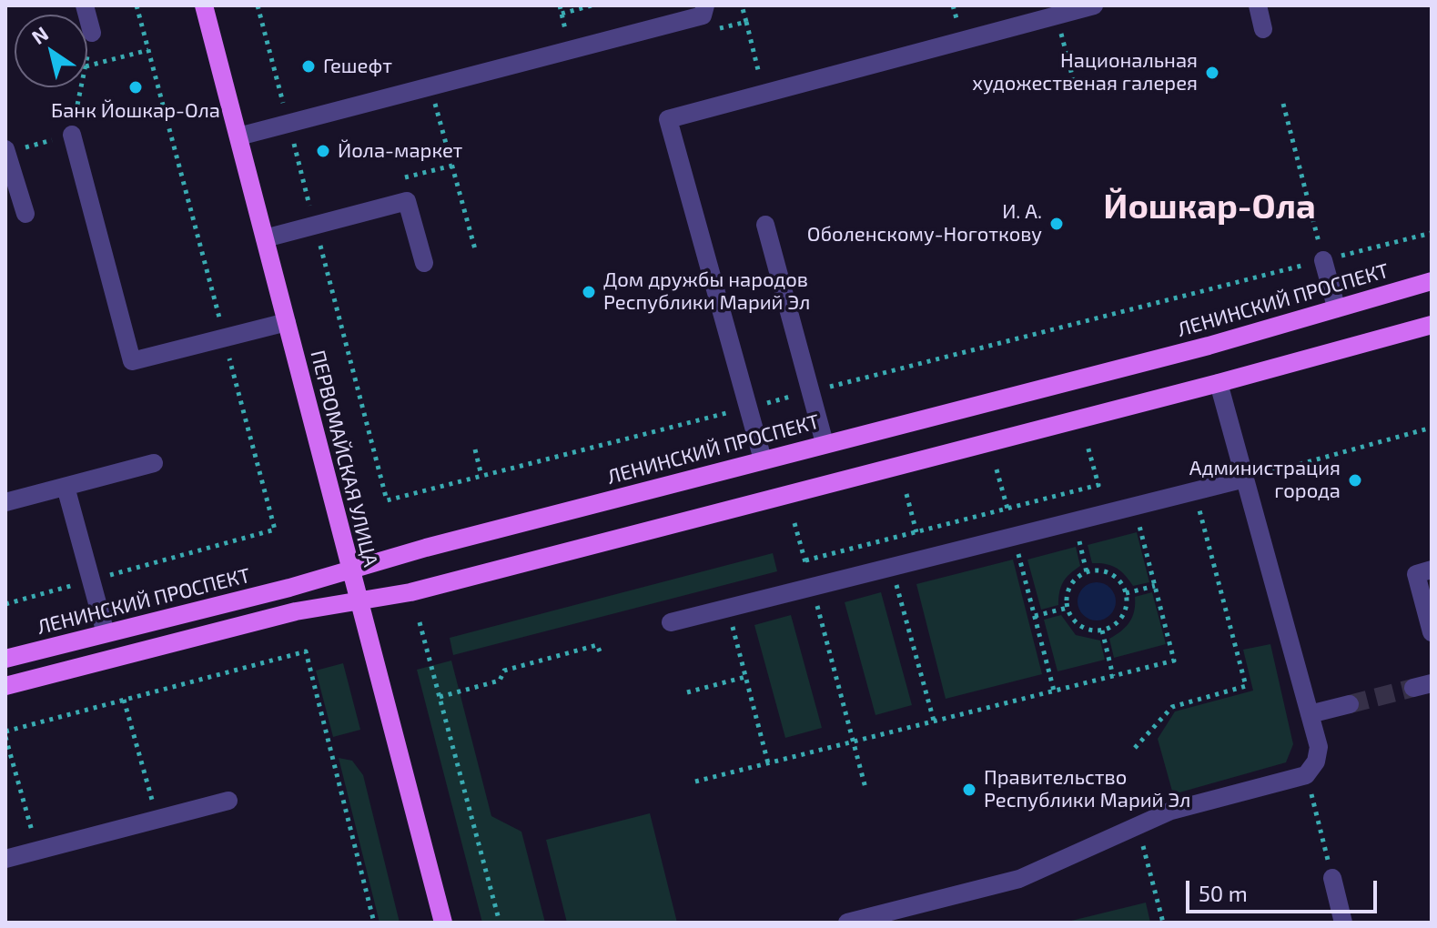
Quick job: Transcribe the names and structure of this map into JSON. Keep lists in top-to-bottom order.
{
  "streets": {
    "main road": ["ЛЕНИНСКИЙ ПРОСПЕКТ", "ПЕРВОМАЙСКАЯ УЛИЦА"]
  },
  "crossings": [
    ["ЛЕНИНСКИЙ ПРОСПЕКТ", "ПЕРВОМАЙСКАЯ УЛИЦА"]
  ],
  "districts": ["Йошкар-Ола"],
  "places": [
    "Гешефт",
    "Национальная художественая галерея",
    "Банк Йошкар-Ола",
    "Йола-маркет",
    "И. А. Оболенскому-Ноготкову",
    "Дом дружбы народов Республики Марий Эл",
    "Администрация города",
    "Правительство Республики Марий Эл"
  ],
  "scale_bar": "50 m",
  "north": "top left"
}
